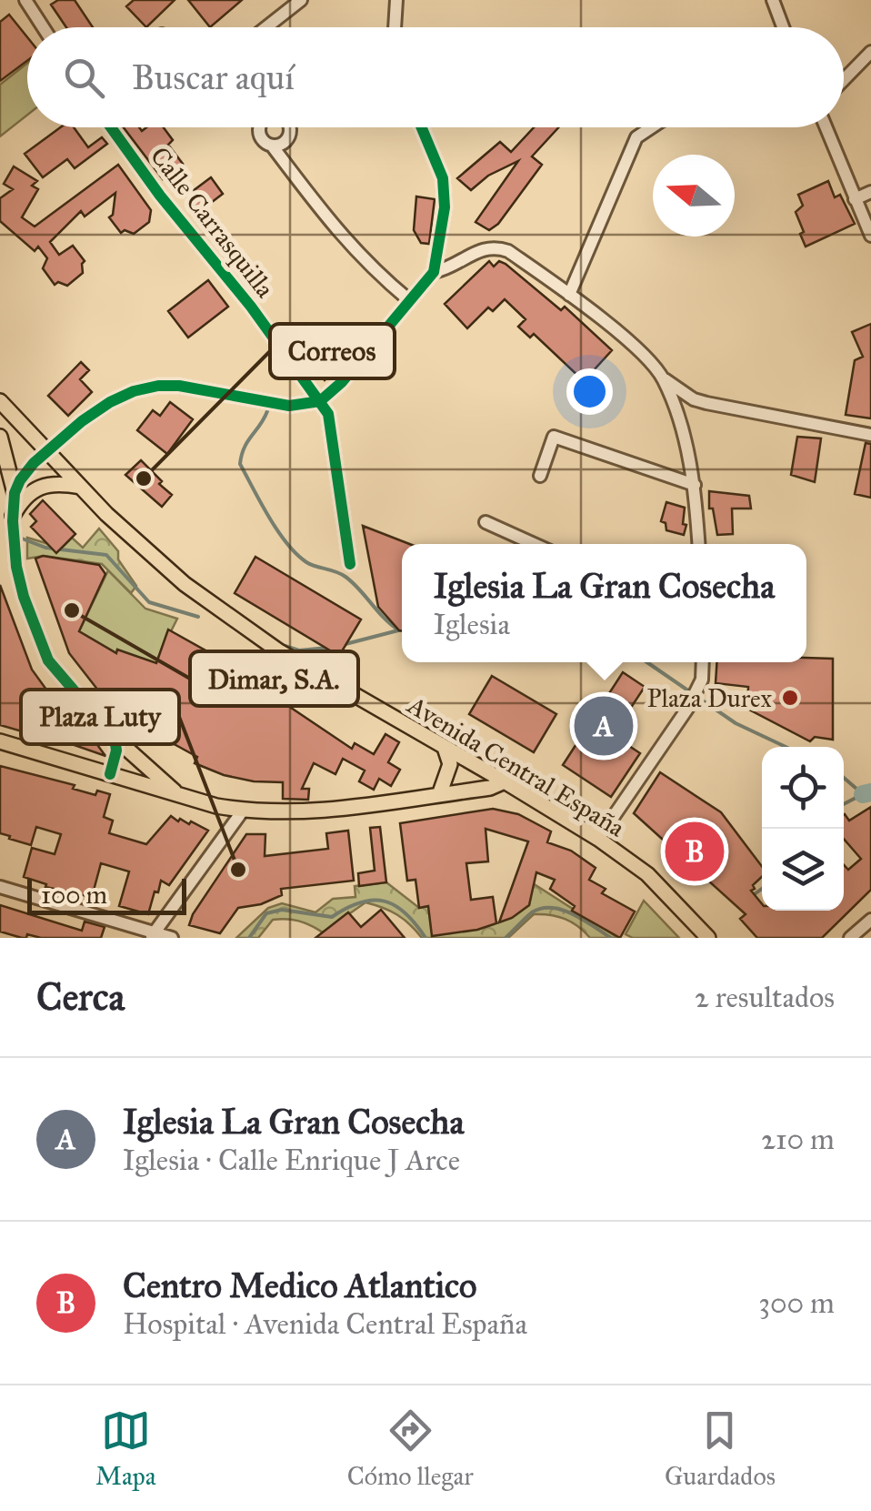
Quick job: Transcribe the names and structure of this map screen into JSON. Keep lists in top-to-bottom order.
{
  "streets": {
    "main road": ["Avenida Central España"],
    "street": ["Calle Carrasquilla"]
  },
  "places": [
    "Correos",
    "Dimar, S.A.",
    "Plaza Durex",
    "Plaza Luty"
  ],
  "scale_bar": "100 m",
  "north": "left",
  "page": {
    "search": "Buscar aquí",
    "popup": ["Iglesia La Gran Cosecha", "Iglesia"],
    "pins": ["A", "B"],
    "scale": "100 m",
    "heading": ["Cerca", "2 resultados"],
    "list": [
      {
        "mark": "A",
        "name": "Iglesia La Gran Cosecha",
        "note": "Iglesia · Calle Enrique J Arce",
        "value": "210 m"
      },
      {
        "mark": "B",
        "name": "Centro Medico Atlantico",
        "note": "Hospital · Avenida Central España",
        "value": "300 m"
      }
    ],
    "nav": ["Mapa", "Cómo llegar", "Guardados"]
  }
}
